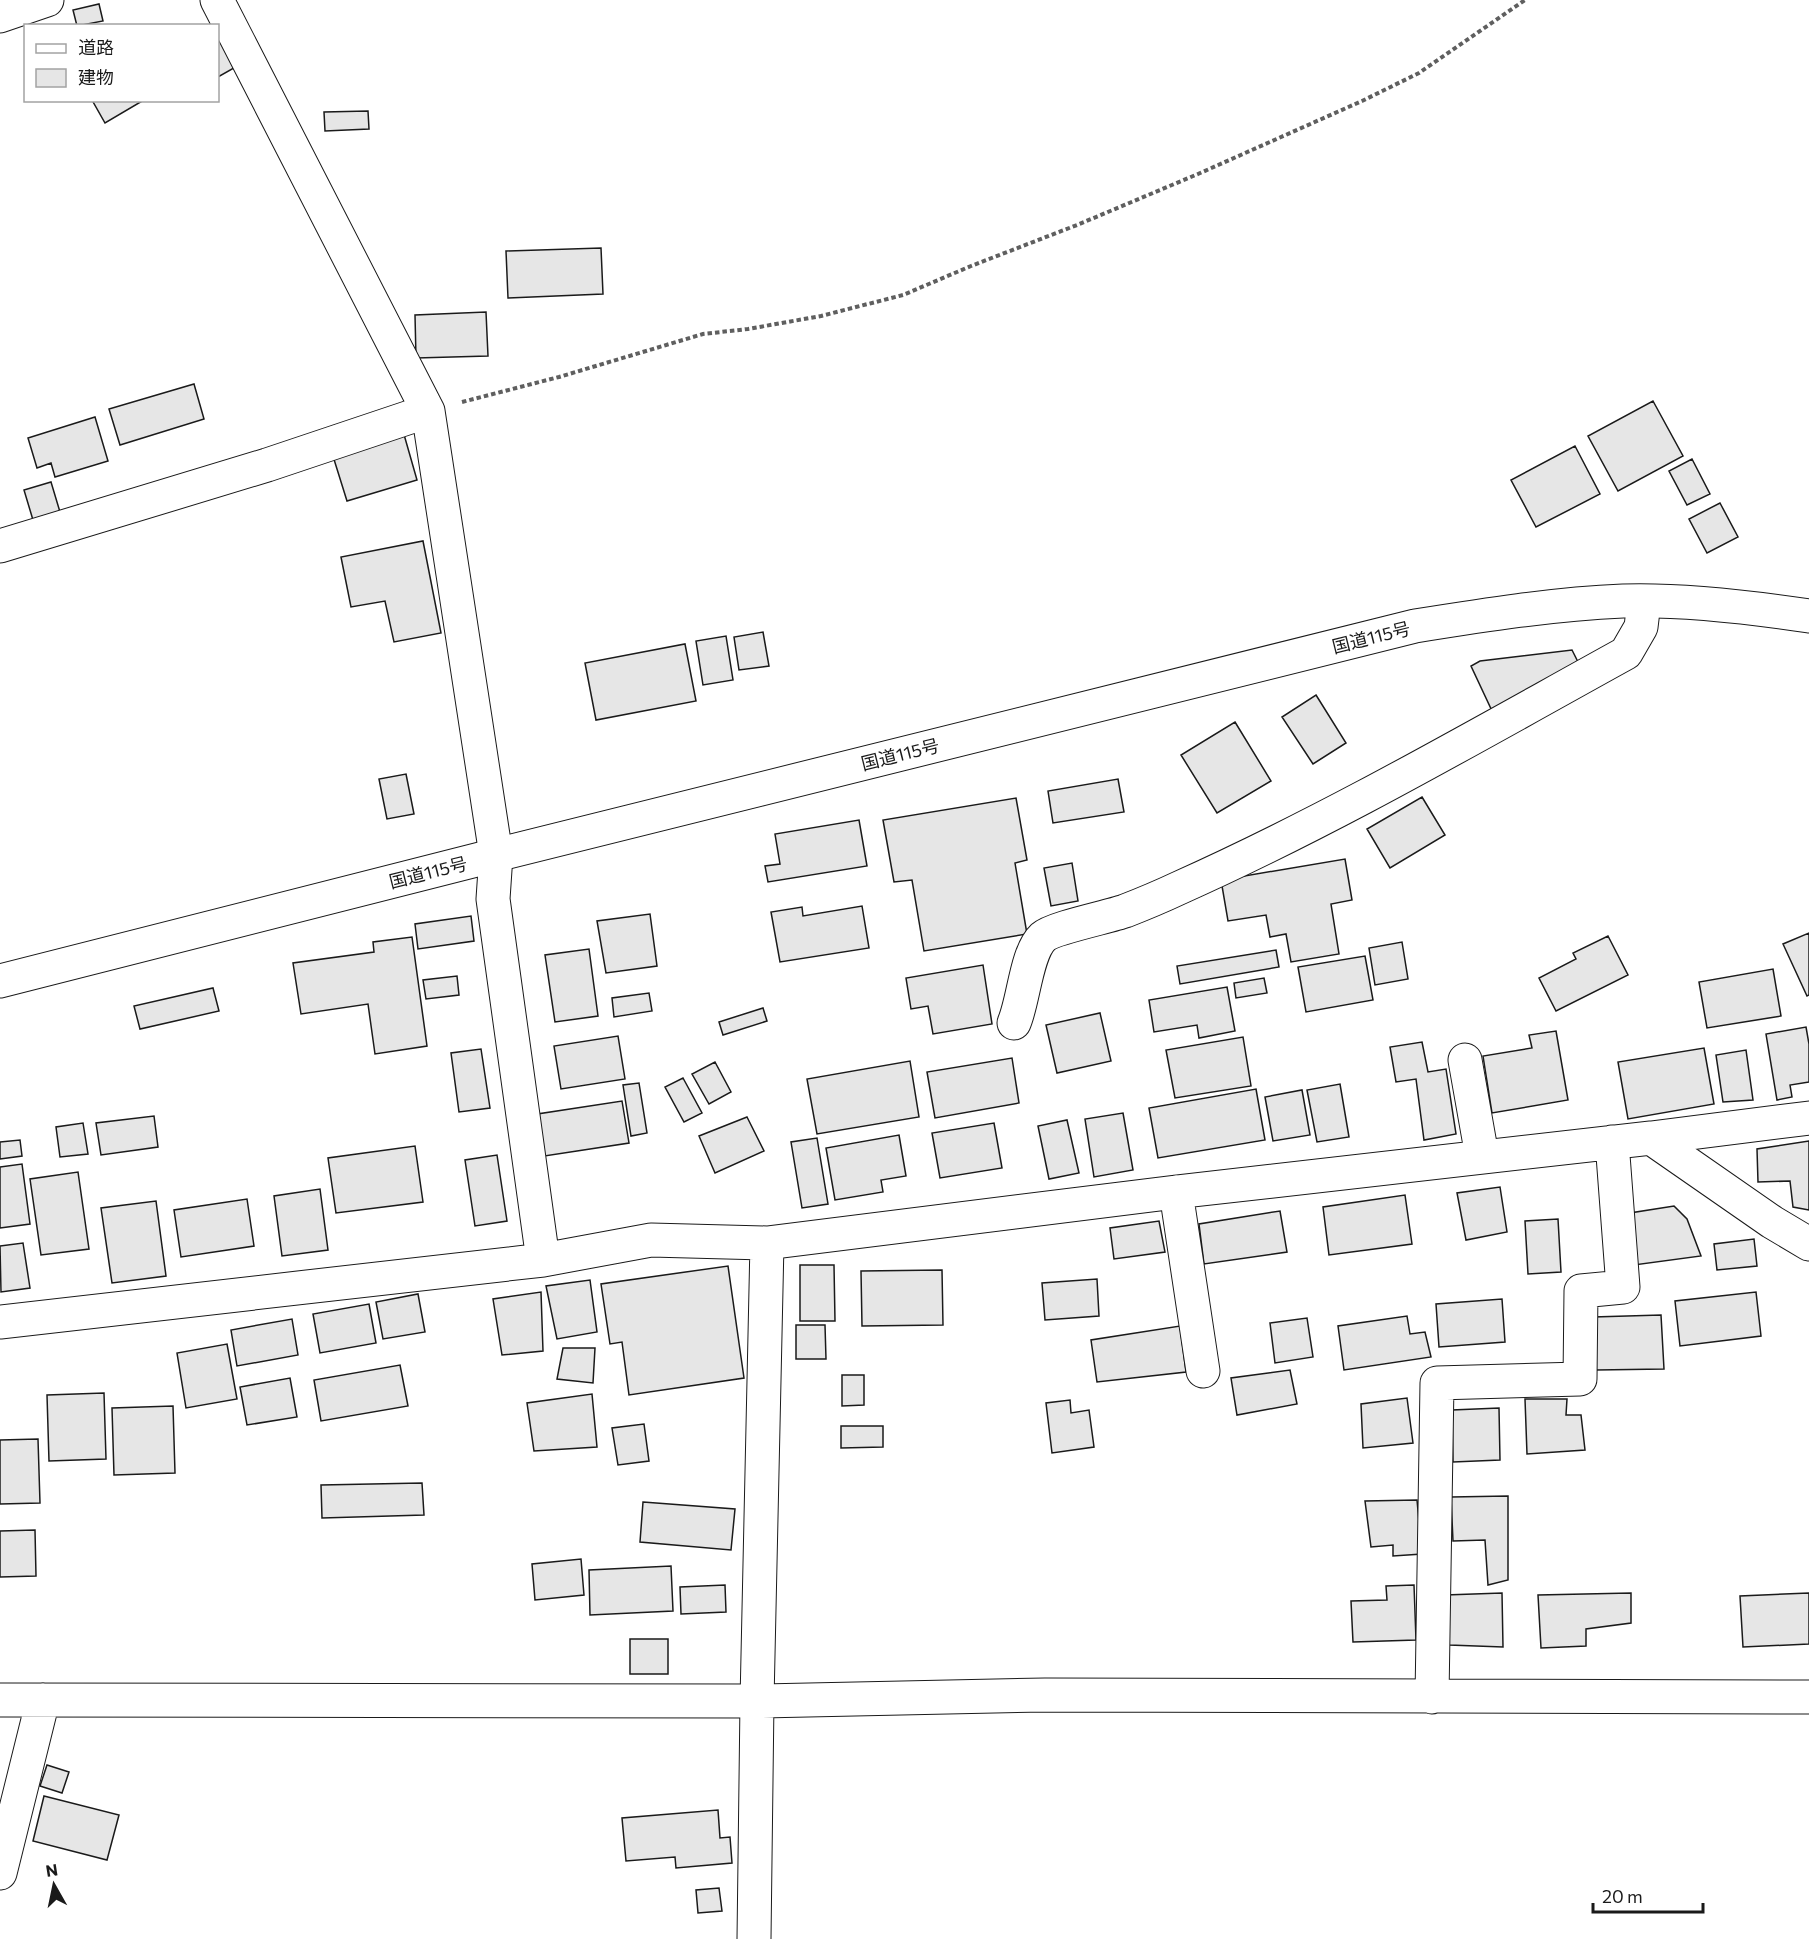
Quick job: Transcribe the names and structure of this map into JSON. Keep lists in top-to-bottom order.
{
  "streets": {
    "main road": ["国道115号"]
  },
  "legend": ["道路", "建物"],
  "scale_bar": "20 m",
  "north": "top"
}
